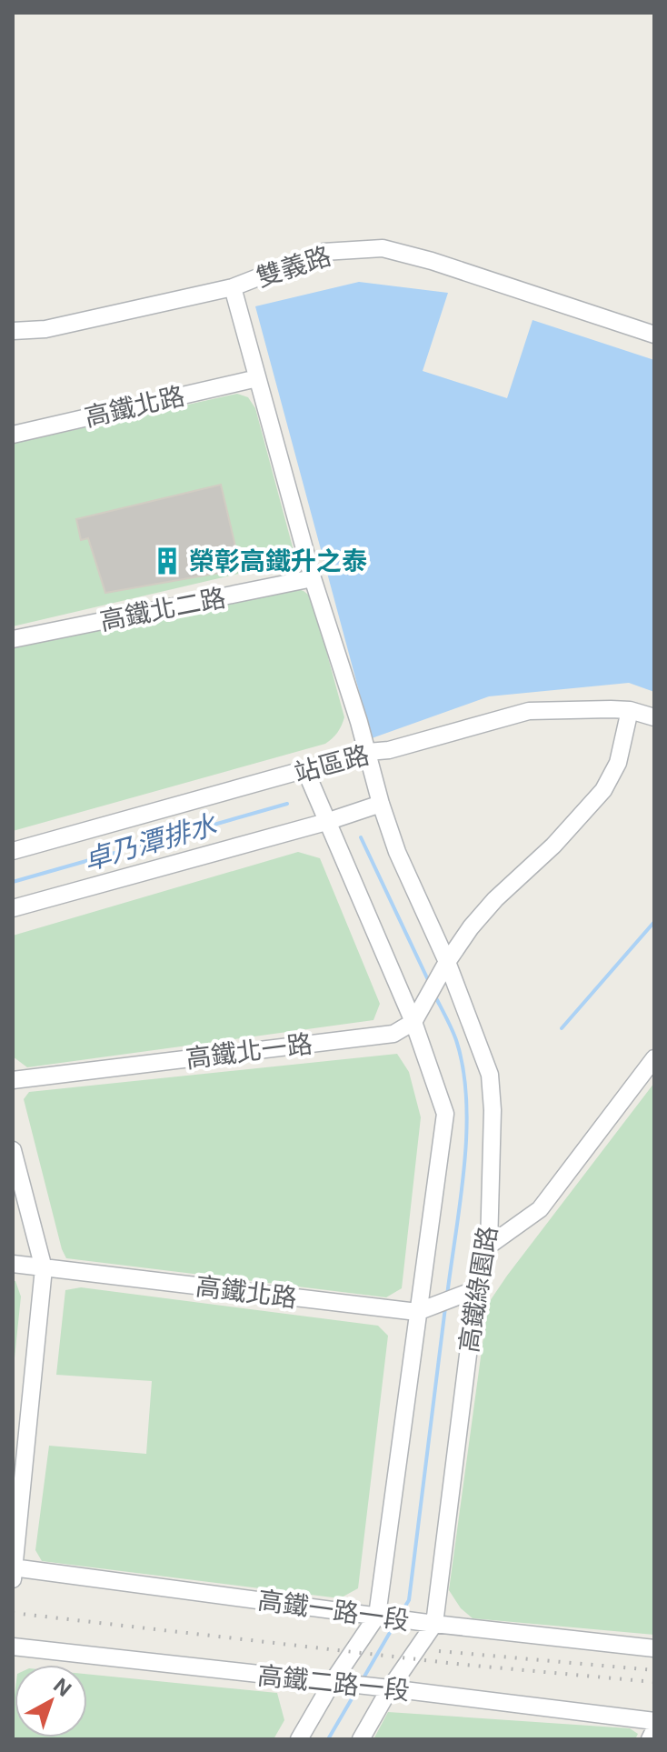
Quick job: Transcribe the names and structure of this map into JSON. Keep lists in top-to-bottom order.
{
  "streets": {
    "street": [
      "雙義路",
      "高鐵北路",
      "高鐵北二路",
      "站區路",
      "高鐵北一路",
      "高鐵綠園路",
      "高鐵一路一段",
      "高鐵二路一段"
    ]
  },
  "crossings": [
    ["雙義路", "高鐵綠園路"],
    ["高鐵北路", "高鐵綠園路"],
    ["高鐵北二路", "高鐵綠園路"],
    ["站區路", "高鐵綠園路"],
    ["高鐵綠園路", "高鐵一路一段"],
    ["高鐵綠園路", "高鐵二路一段"]
  ],
  "water": ["卓乃潭排水"],
  "places": {
    "building": ["榮彰高鐵升之泰"]
  },
  "north": "top right"
}
